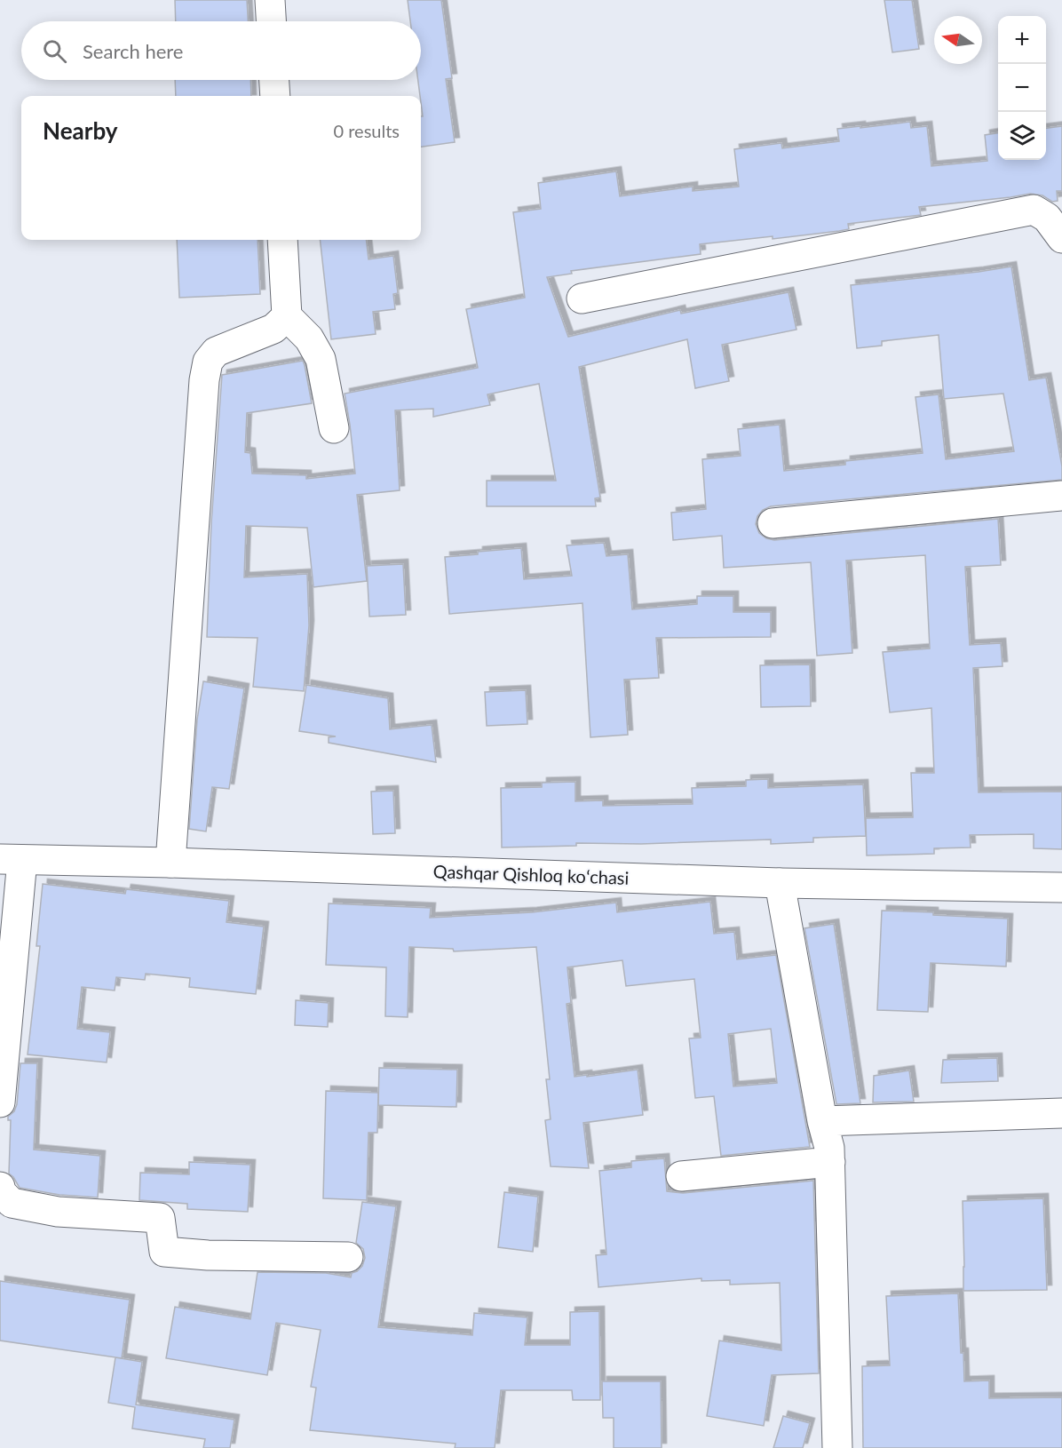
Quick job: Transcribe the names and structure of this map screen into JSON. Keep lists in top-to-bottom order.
{
  "streets": {
    "street": ["Qashqar Qishloq koʻchasi"]
  },
  "north": "left",
  "page": {
    "map_buttons": ["+", "−"],
    "search": "Search here",
    "heading": ["Nearby", "0 results"]
  }
}
